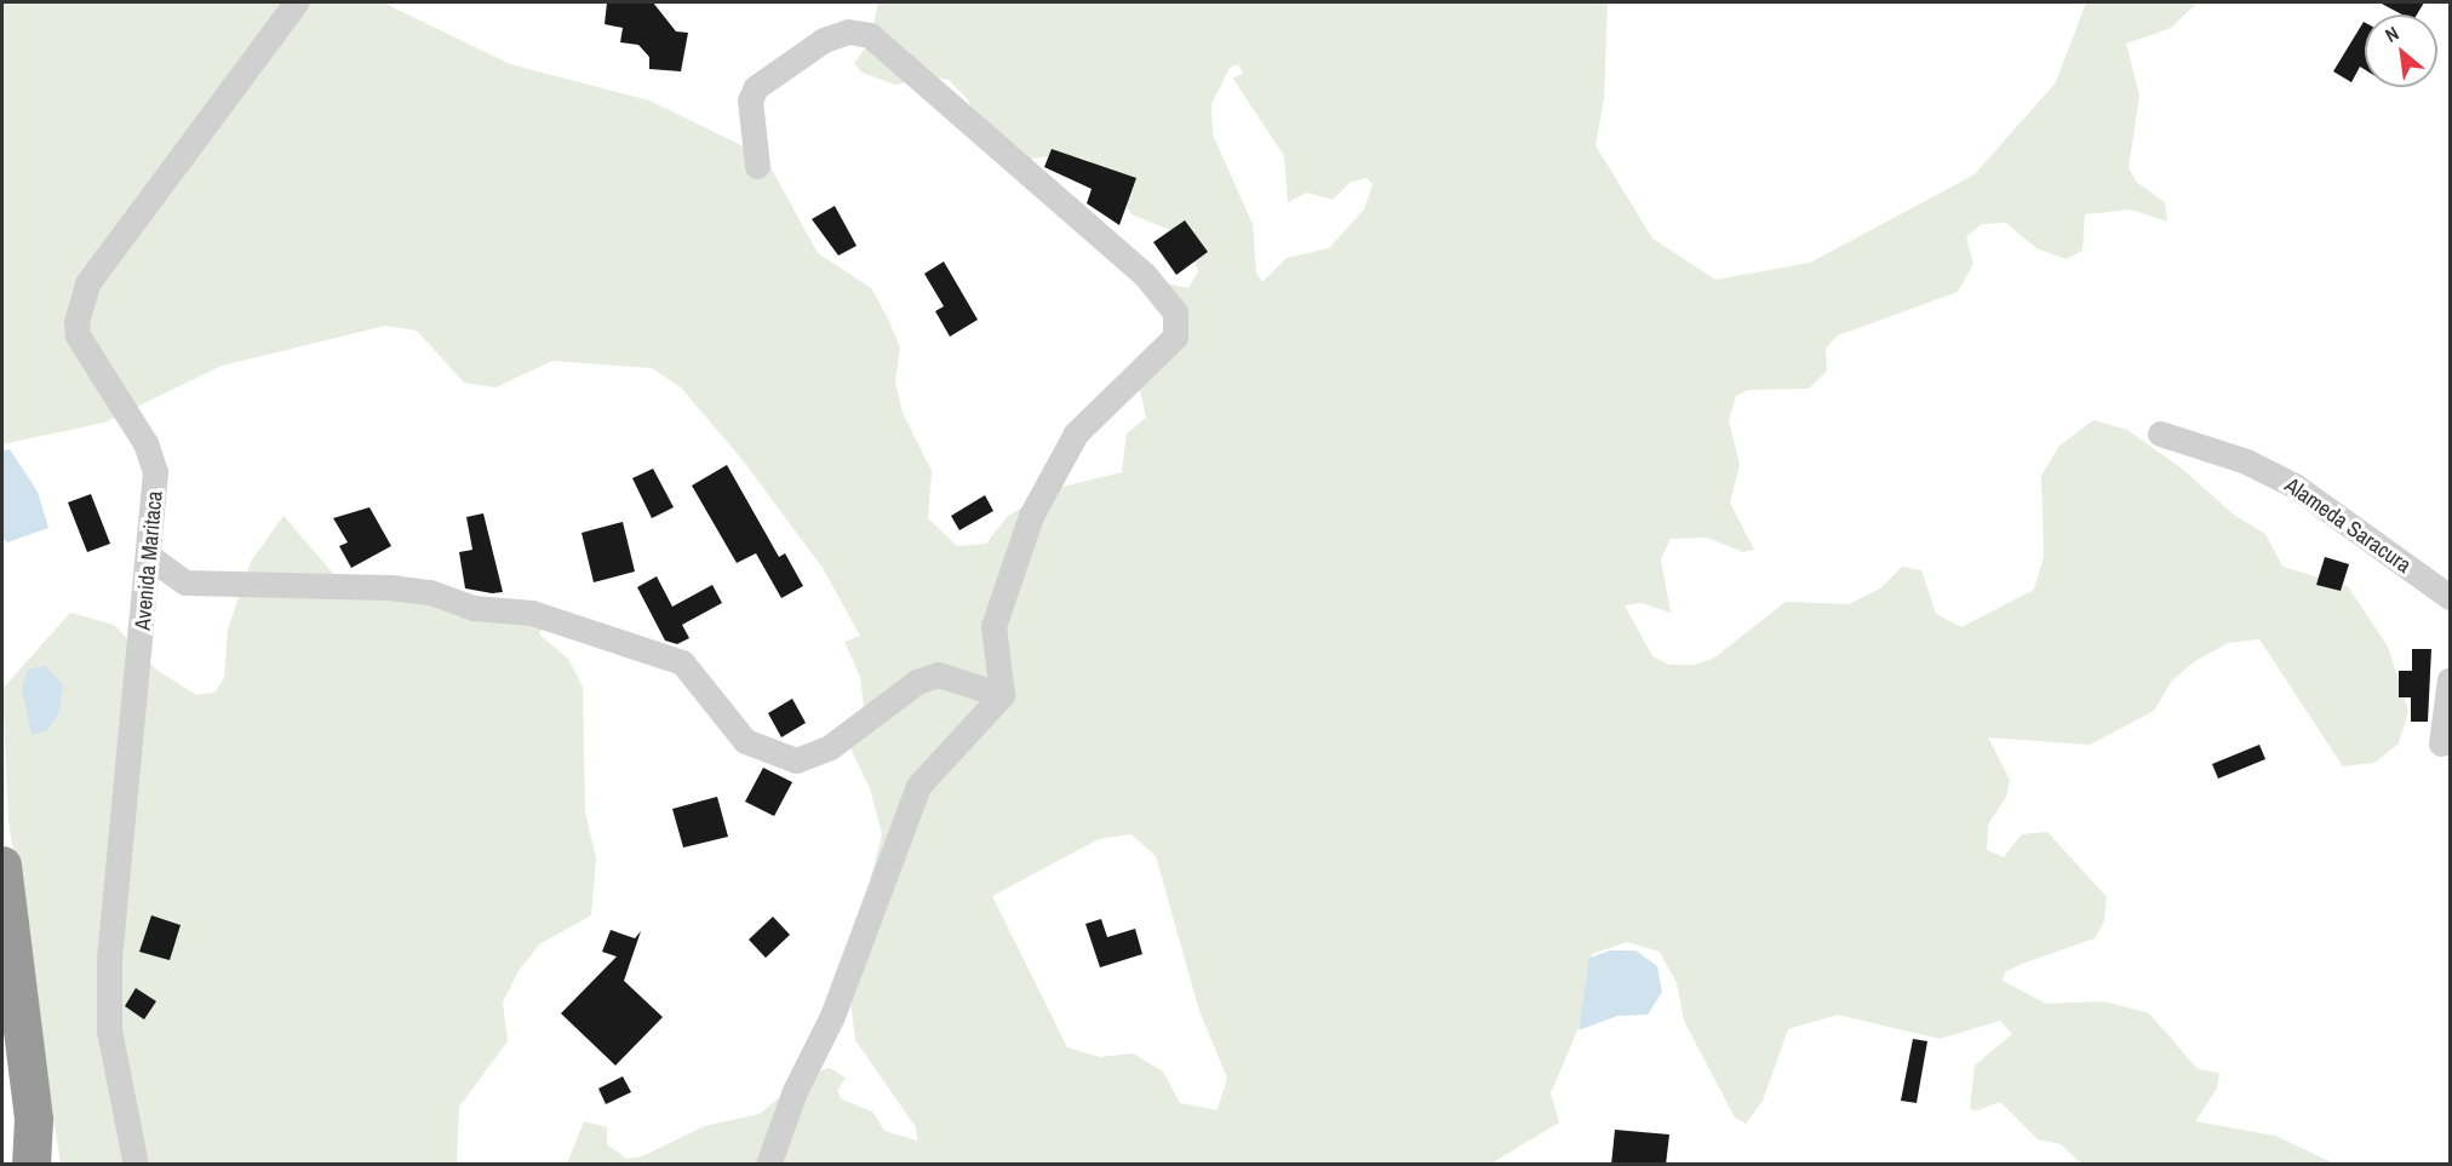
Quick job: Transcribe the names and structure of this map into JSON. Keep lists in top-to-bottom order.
{
  "streets": {
    "street": ["Alameda Saracura", "Avenida Maritaca"]
  },
  "north": "top left"
}
